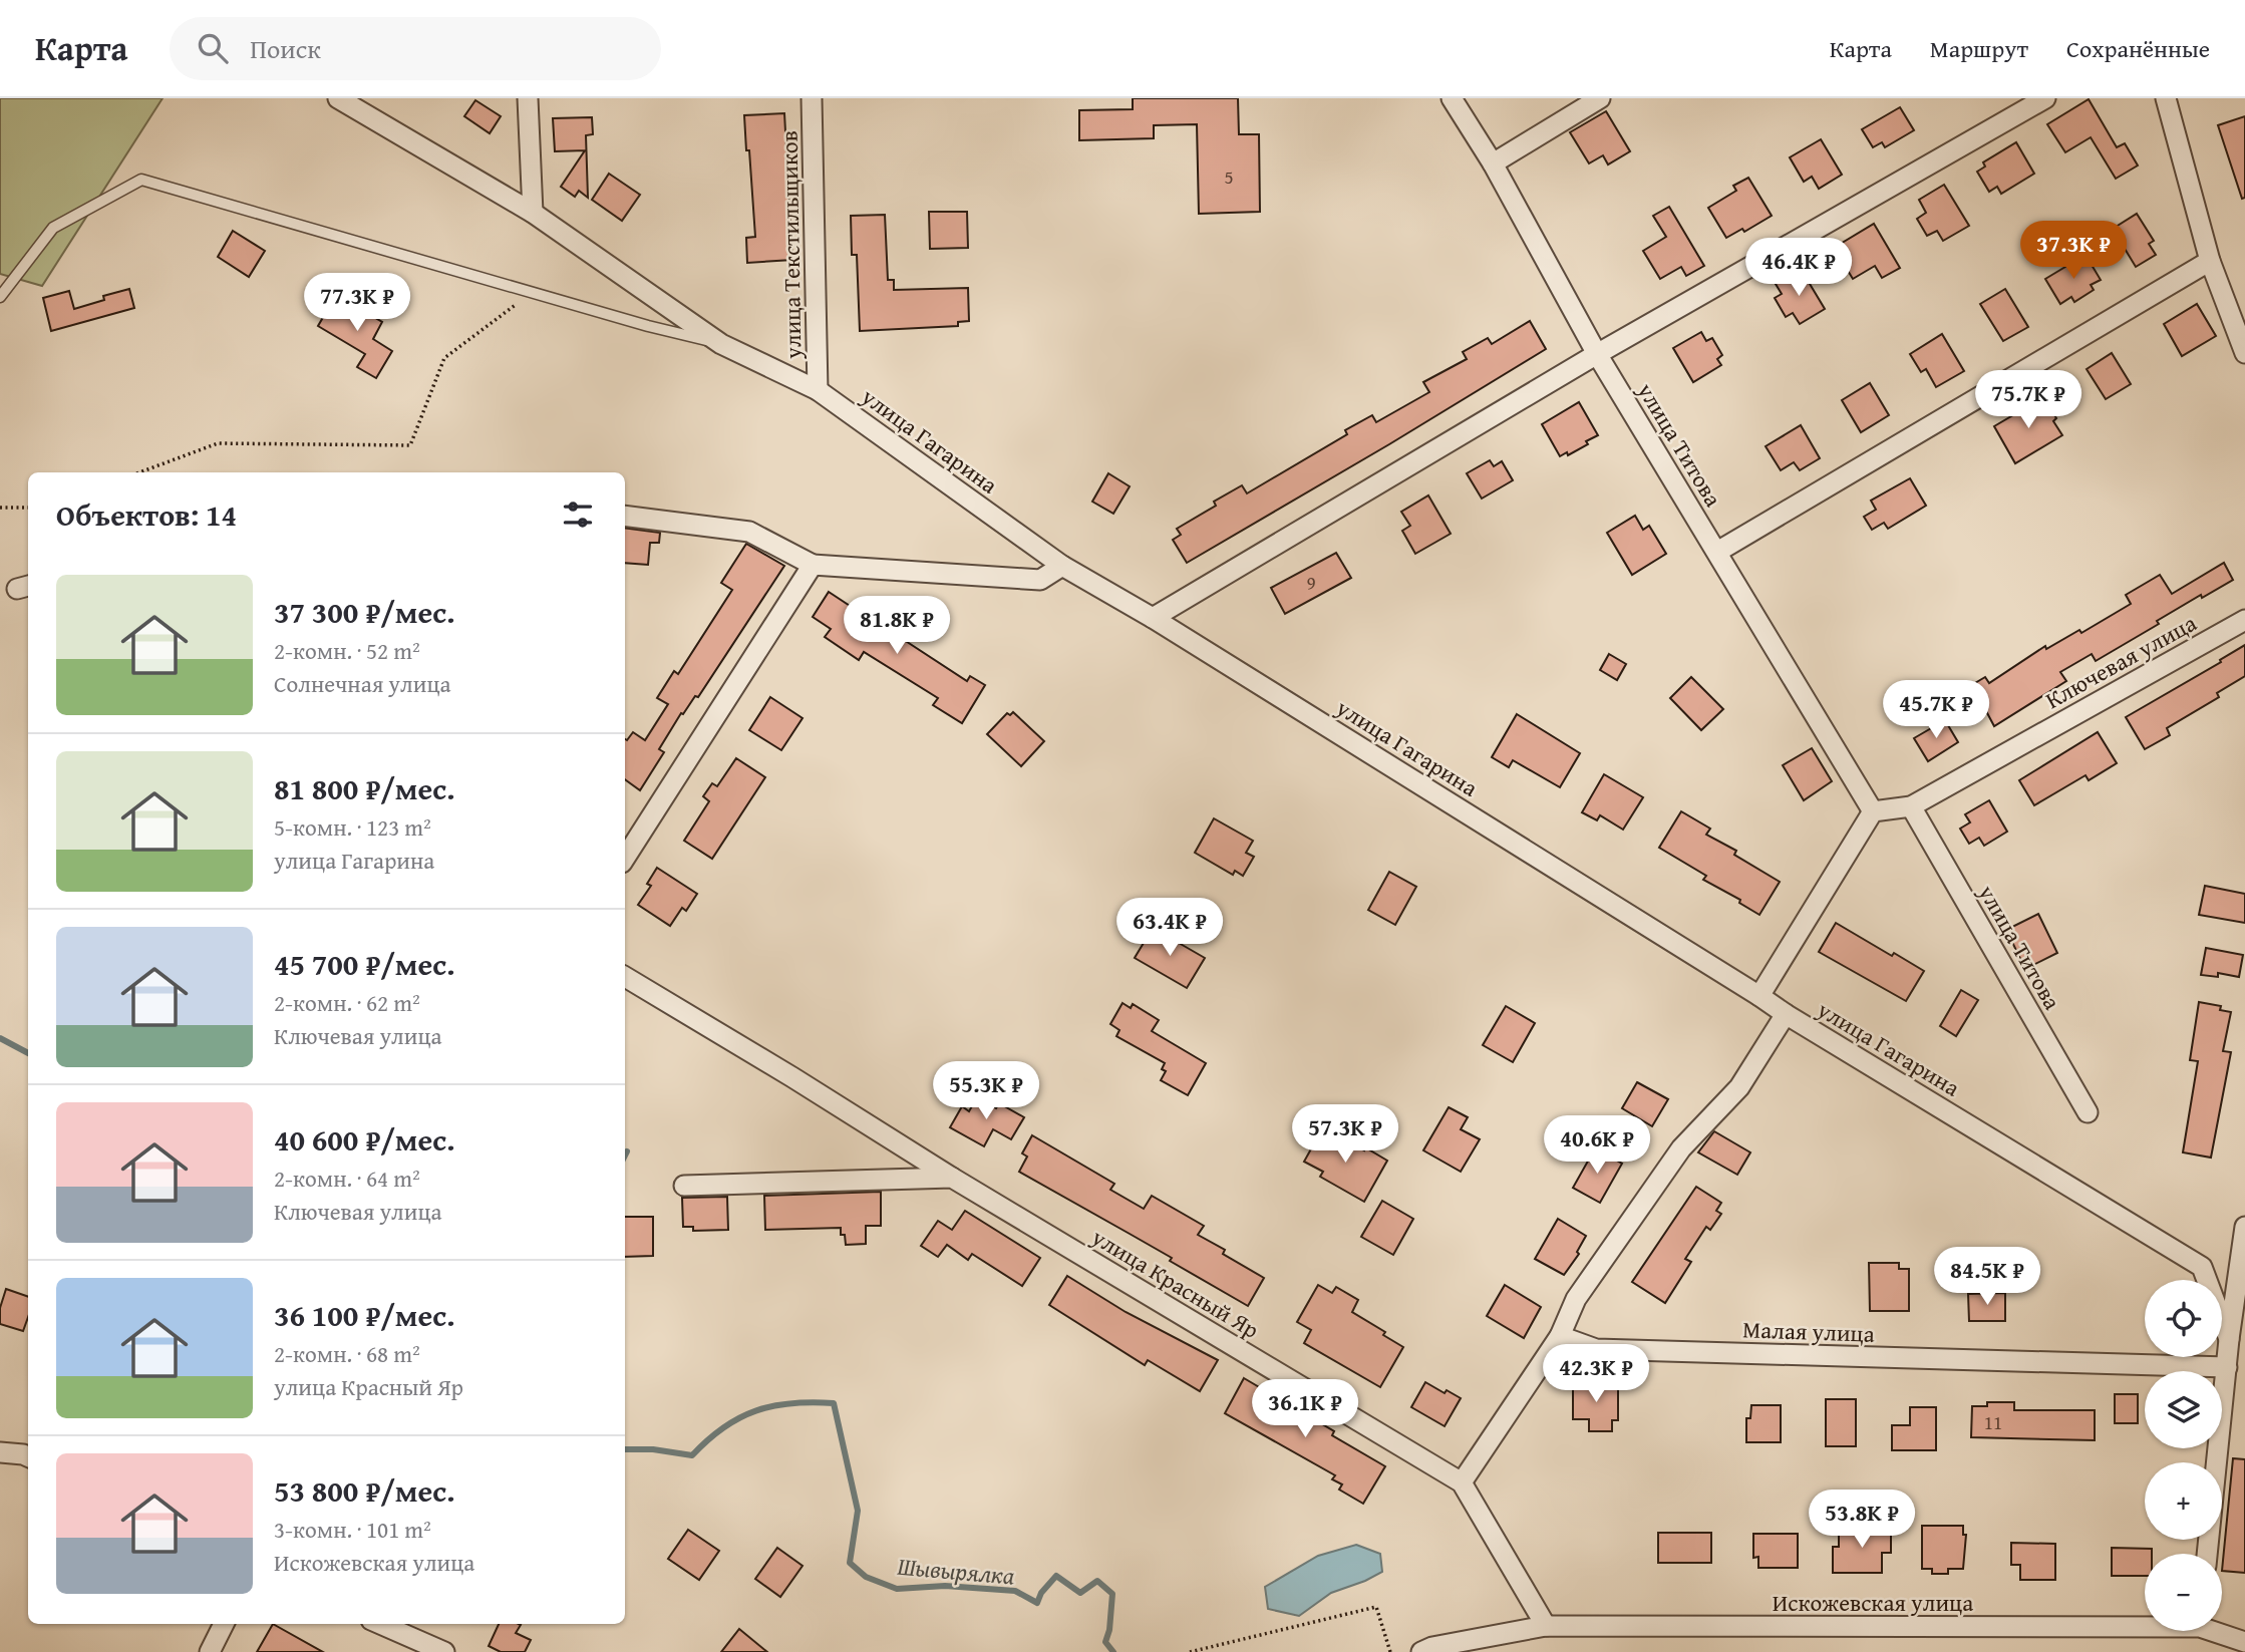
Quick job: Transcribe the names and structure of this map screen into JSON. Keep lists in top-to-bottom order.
{
  "streets": {
    "street": [
      "улица Текстильщиков",
      "улица Гагарина",
      "улица Титова",
      "Ключевая улица",
      "улица Красный Яр",
      "Малая улица",
      "Искожевская улица"
    ]
  },
  "crossings": [
    ["улица Текстильщиков", "улица Гагарина"],
    ["улица Титова", "Ключевая улица"],
    ["улица Красный Яр", "Искожевская улица"]
  ],
  "water": ["Шывырялка"],
  "house_numbers": ["5", "9", "11"],
  "page": {
    "header": "Карта",
    "search": "Поиск",
    "nav": ["Карта", "Маршрут", "Сохранённые"],
    "price": [
      "37.3K ₽",
      "46.4K ₽",
      "77.3K ₽",
      "75.7K ₽",
      "81.8K ₽",
      "45.7K ₽",
      "63.4K ₽",
      "55.3K ₽",
      "57.3K ₽",
      "40.6K ₽",
      "84.5K ₽",
      "42.3K ₽",
      "36.1K ₽",
      "53.8K ₽"
    ],
    "heading": "Объектов: 14",
    "list": [
      {
        "name": "37 300 ₽/мес.",
        "note": "2-комн. · 52 m² · Солнечная улица"
      },
      {
        "name": "81 800 ₽/мес.",
        "note": "5-комн. · 123 m² · улица Гагарина"
      },
      {
        "name": "45 700 ₽/мес.",
        "note": "2-комн. · 62 m² · Ключевая улица"
      },
      {
        "name": "40 600 ₽/мес.",
        "note": "2-комн. · 64 m² · Ключевая улица"
      },
      {
        "name": "36 100 ₽/мес.",
        "note": "2-комн. · 68 m² · улица Красный Яр"
      },
      {
        "name": "53 800 ₽/мес.",
        "note": "3-комн. · 101 m² · Искожевская улица"
      }
    ],
    "map_buttons": ["+", "−"]
  }
}
